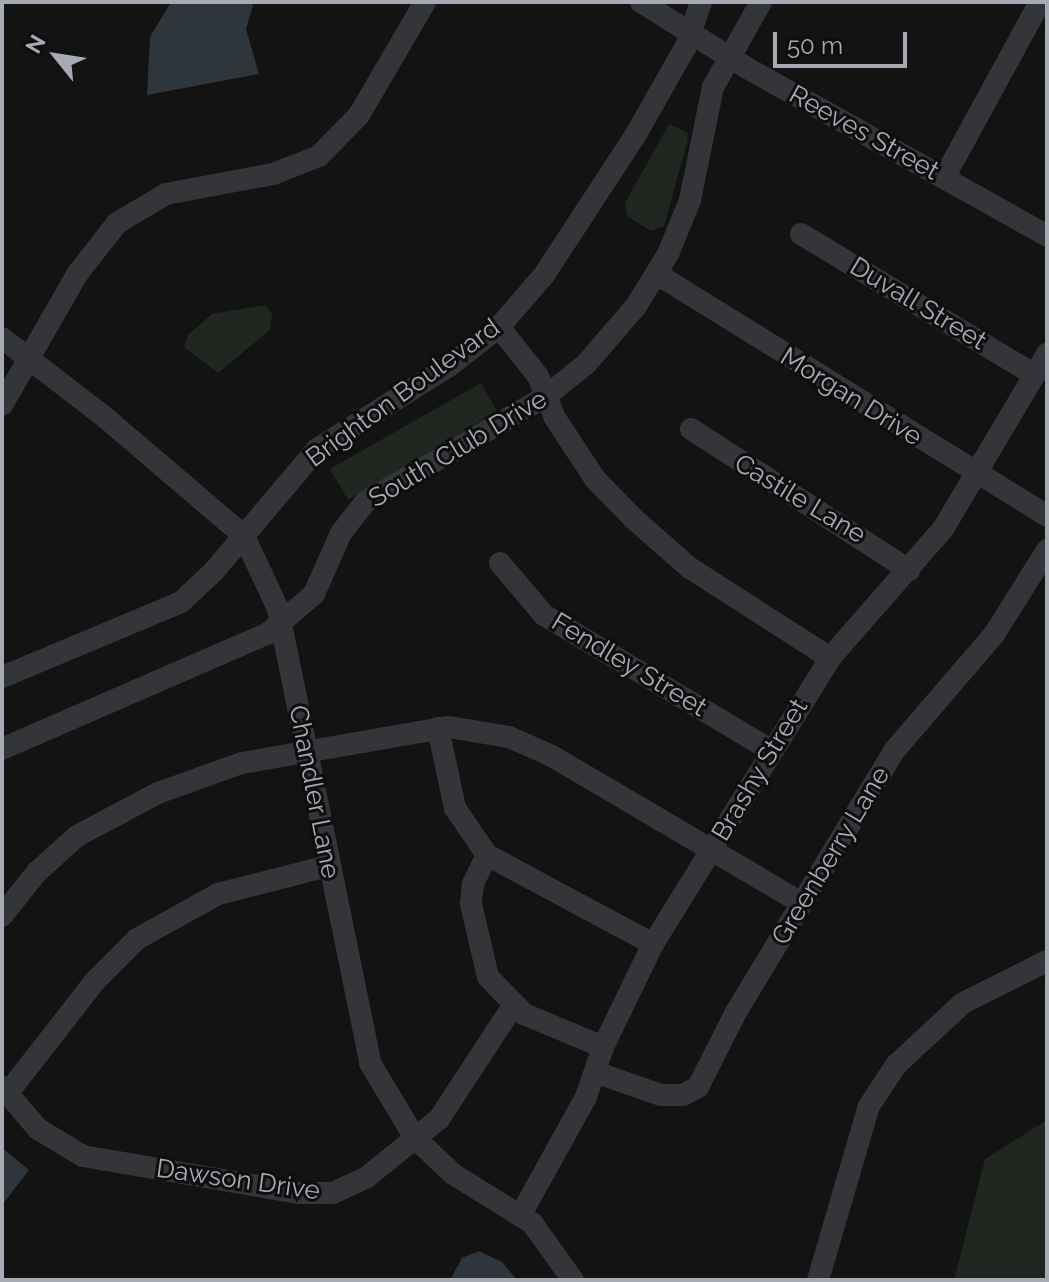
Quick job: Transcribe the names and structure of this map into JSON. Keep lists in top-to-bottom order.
{
  "streets": {
    "street": [
      "Reeves Street",
      "Duvall Street",
      "Brighton Boulevard",
      "Morgan Drive",
      "South Club Drive",
      "Castile Lane",
      "Fendley Street",
      "Brashy Street",
      "Chandler Lane",
      "Greenberry Lane",
      "Dawson Drive"
    ]
  },
  "crossings": [
    ["Reeves Street", "Brighton Boulevard"],
    ["Reeves Street", "South Club Drive"],
    ["Duvall Street", "Brashy Street"],
    ["Brighton Boulevard", "Chandler Lane"],
    ["Morgan Drive", "South Club Drive"],
    ["Morgan Drive", "Brashy Street"],
    ["South Club Drive", "Chandler Lane"],
    ["Castile Lane", "Brashy Street"],
    ["Fendley Street", "Brashy Street"],
    ["Brashy Street", "Chandler Lane"],
    ["Brashy Street", "Greenberry Lane"],
    ["Chandler Lane", "Dawson Drive"]
  ],
  "scale_bar": "50 m",
  "north": "top left"
}
